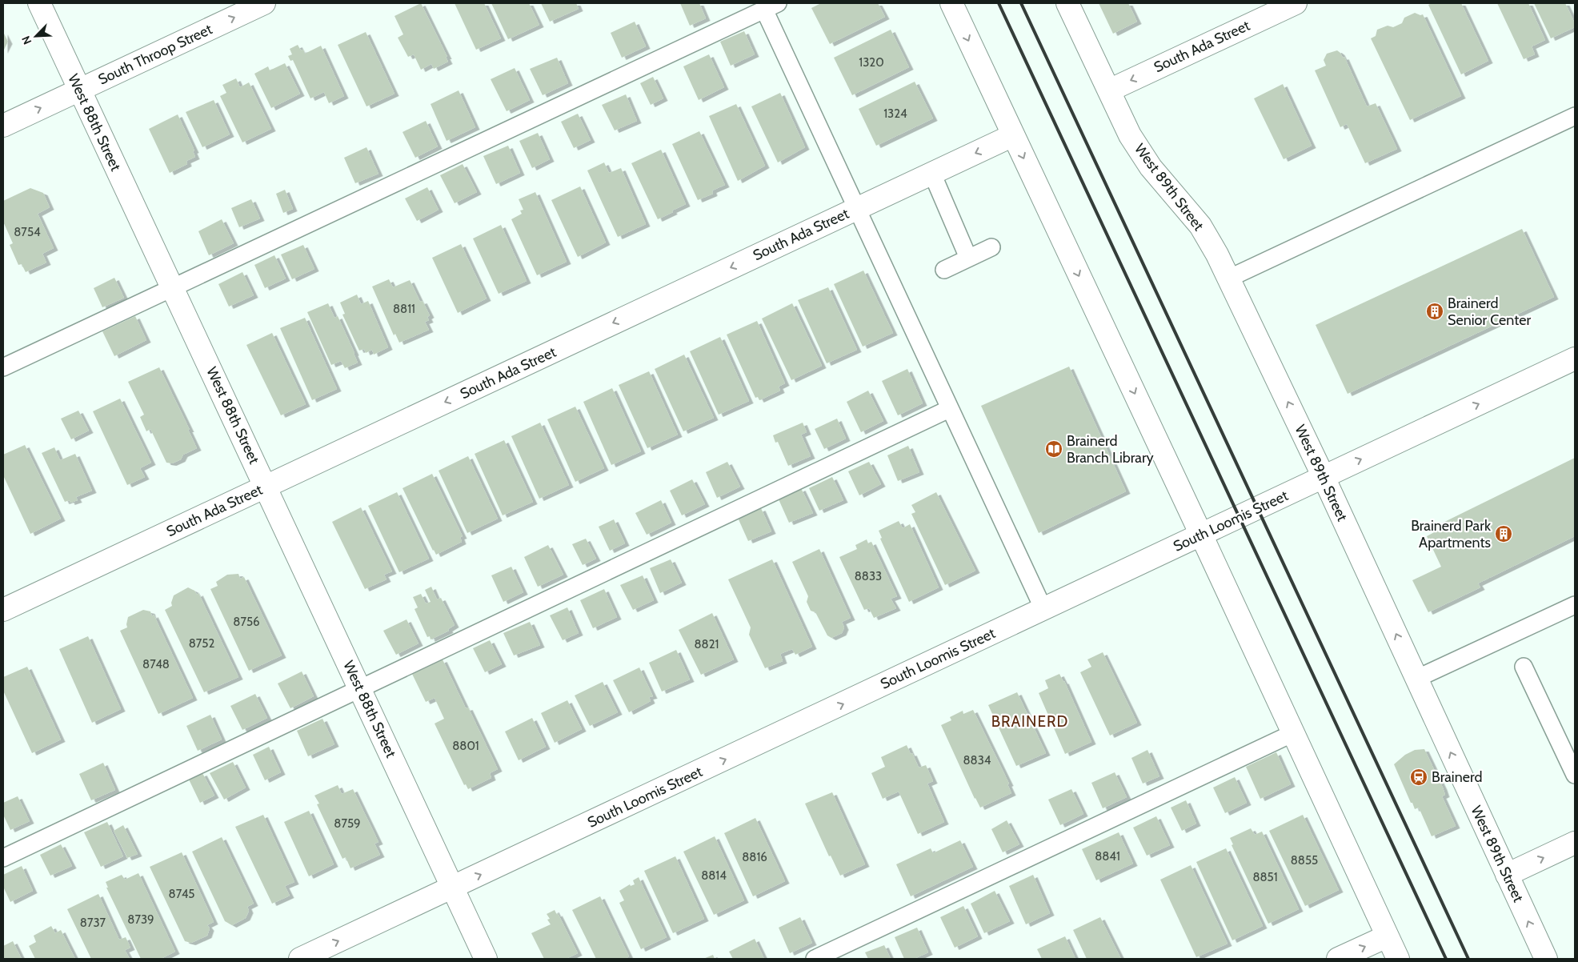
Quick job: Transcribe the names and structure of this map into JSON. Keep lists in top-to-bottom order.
{
  "streets": {
    "street": [
      "South Ada Street",
      "South Throop Street",
      "West 88th Street",
      "West 89th Street",
      "South Loomis Street"
    ]
  },
  "crossings": [
    ["South Ada Street", "West 88th Street"],
    ["South Ada Street", "West 89th Street"],
    ["South Throop Street", "West 88th Street"],
    ["West 88th Street", "South Loomis Street"],
    ["West 89th Street", "South Loomis Street"]
  ],
  "one_way": ["South Ada Street", "South Throop Street", "South Loomis Street"],
  "districts": ["BRAINERD"],
  "places": {
    "building": ["Brainerd Senior Center", "Brainerd Park Apartments"],
    "library": ["Brainerd Branch Library"],
    "station": ["Brainerd"]
  },
  "house_numbers": [
    "1320",
    "1324",
    "8754",
    "8811",
    "8833",
    "8756",
    "8752",
    "8821",
    "8748",
    "8801",
    "8834",
    "8759",
    "8841",
    "8816",
    "8855",
    "8814",
    "8851",
    "8745",
    "8739",
    "8737"
  ],
  "north": "bottom left"
}
